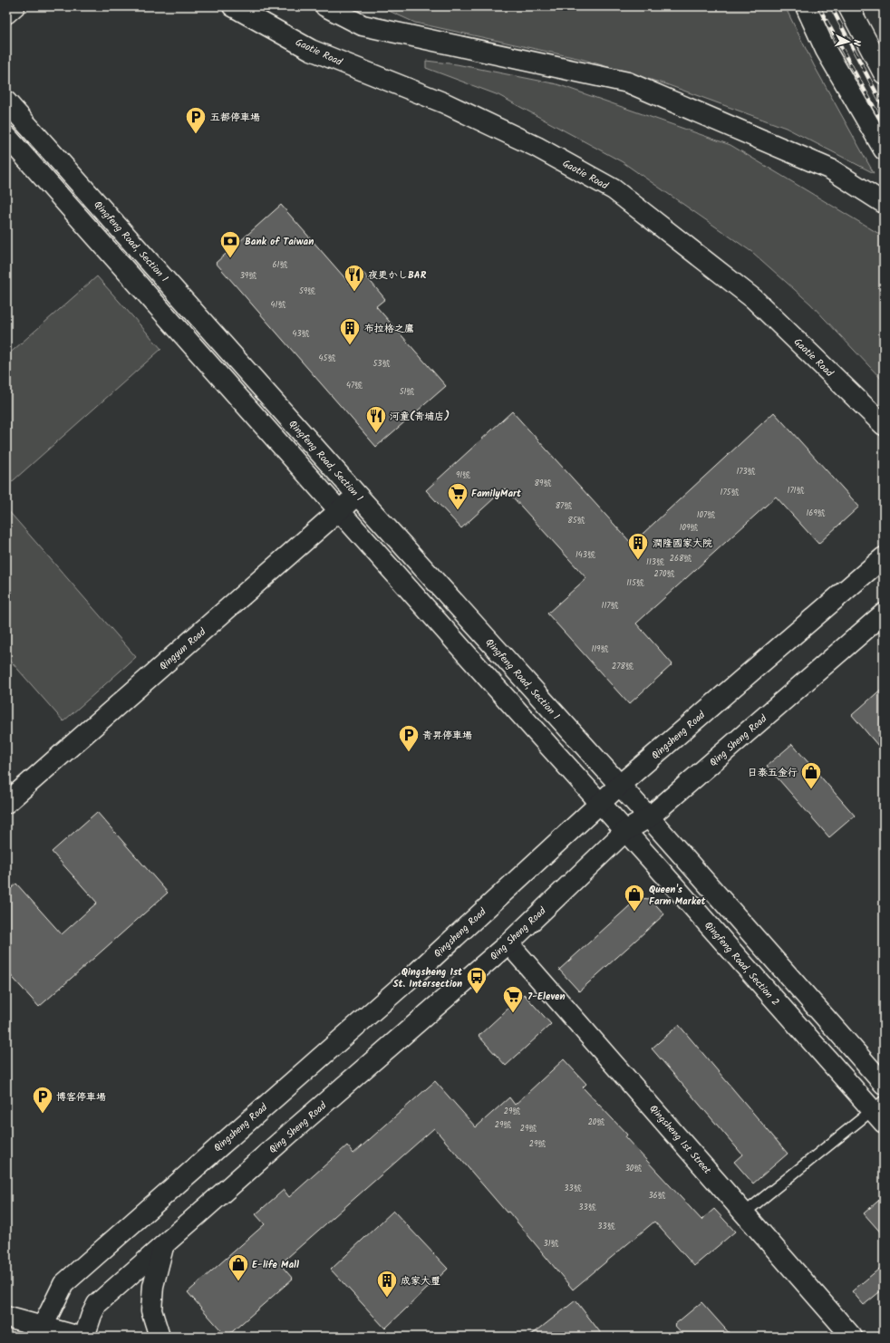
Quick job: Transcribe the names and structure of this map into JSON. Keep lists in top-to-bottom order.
{
  "streets": {
    "street": [
      "Gaotie Road",
      "Qingfeng Road, Section 1",
      "Qingyun Road",
      "Qingsheng Road",
      "Qing Sheng Road",
      "Qingfeng Road, Section 2",
      "Qingsheng 1st Street"
    ]
  },
  "crossings": [
    ["Qingfeng Road, Section 1", "Qingyun Road"],
    ["Qingfeng Road, Section 1", "Qingsheng Road"],
    ["Qingfeng Road, Section 1", "Qing Sheng Road"],
    ["Qingsheng Road", "Qingfeng Road, Section 2"],
    ["Qing Sheng Road", "Qingfeng Road, Section 2"],
    ["Qing Sheng Road", "Qingsheng 1st Street"]
  ],
  "places": {
    "parking": ["五都停車場", "青昇停車場", "博客停車場"],
    "bank": ["Bank of Taiwan"],
    "restaurant": ["夜更かしBAR", "河童(青埔店)"],
    "building": ["布拉格之鷹", "潤隆國家大院", "成家大璽"],
    "supermarket": ["FamilyMart", "7-Eleven"],
    "shop": ["日泰五金行", "Queen's Farm Market", "E-life Mall"],
    "bus stop": ["Qingsheng 1st St. Intersection"]
  },
  "house_numbers": [
    "61號",
    "39號",
    "59號",
    "41號",
    "43號",
    "45號",
    "53號",
    "47號",
    "51號",
    "173號",
    "91號",
    "89號",
    "171號",
    "175號",
    "87號",
    "169號",
    "107號",
    "85號",
    "109號",
    "143號",
    "268號",
    "113號",
    "270號",
    "115號",
    "117號",
    "119號",
    "278號",
    "29號",
    "20號",
    "29號",
    "29號",
    "29號",
    "30號",
    "33號",
    "36號",
    "33號",
    "33號",
    "31號"
  ],
  "north": "right"
}
